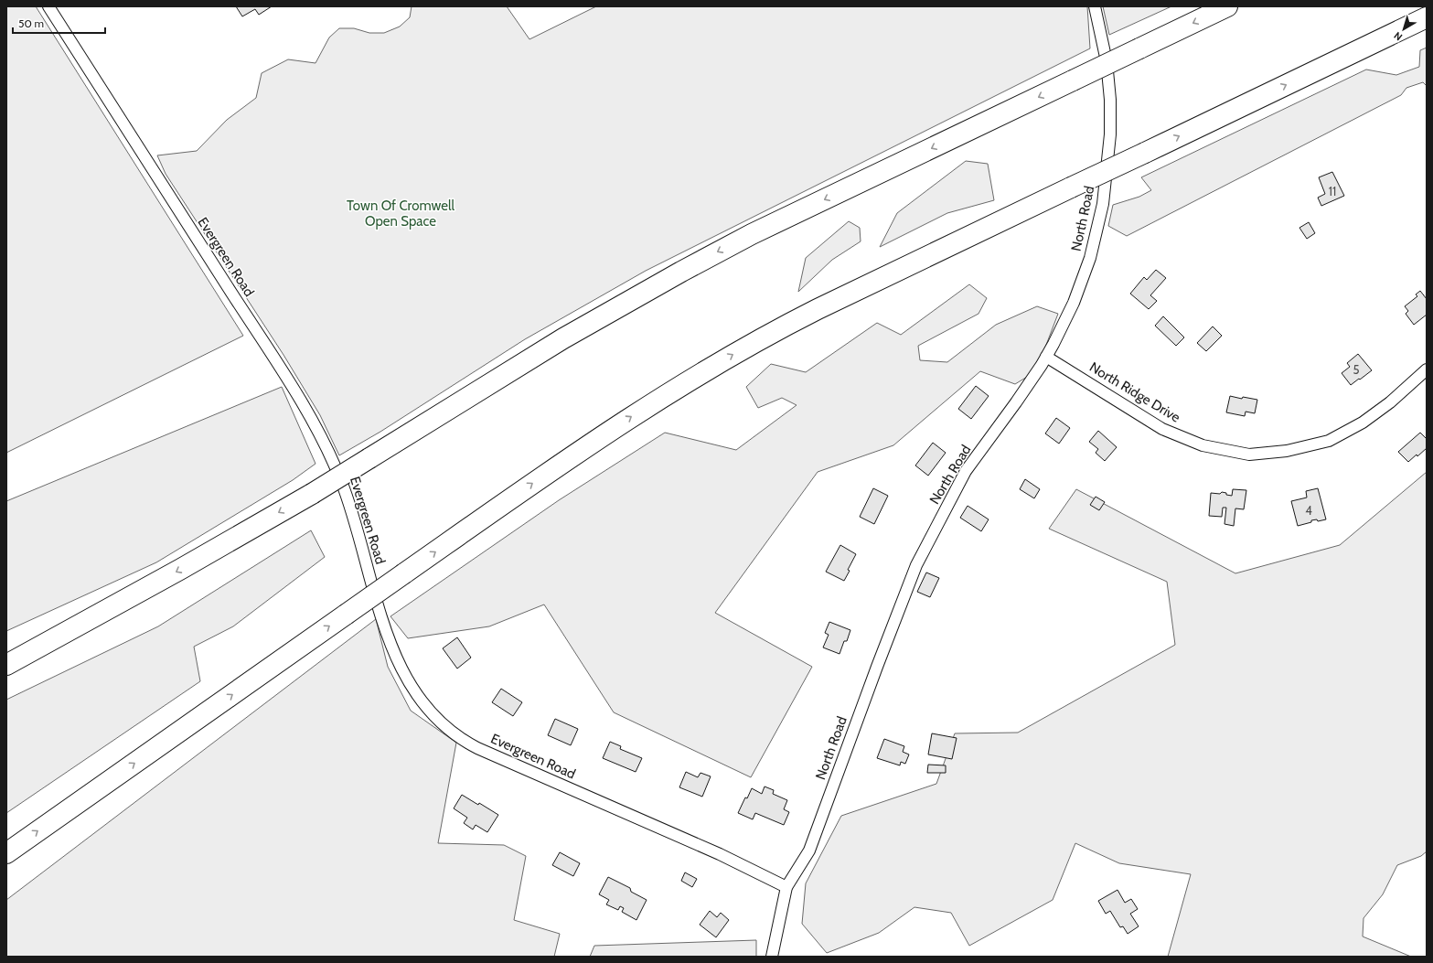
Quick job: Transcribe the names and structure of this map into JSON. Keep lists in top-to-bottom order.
{
  "streets": {
    "street": ["North Road", "Evergreen Road", "North Ridge Drive"]
  },
  "crossings": [
    ["North Road", "Evergreen Road"],
    ["North Road", "North Ridge Drive"]
  ],
  "parks": ["Town Of Cromwell Open Space"],
  "house_numbers": ["11", "5", "4"],
  "scale_bar": "50 m",
  "north": "bottom left"
}
